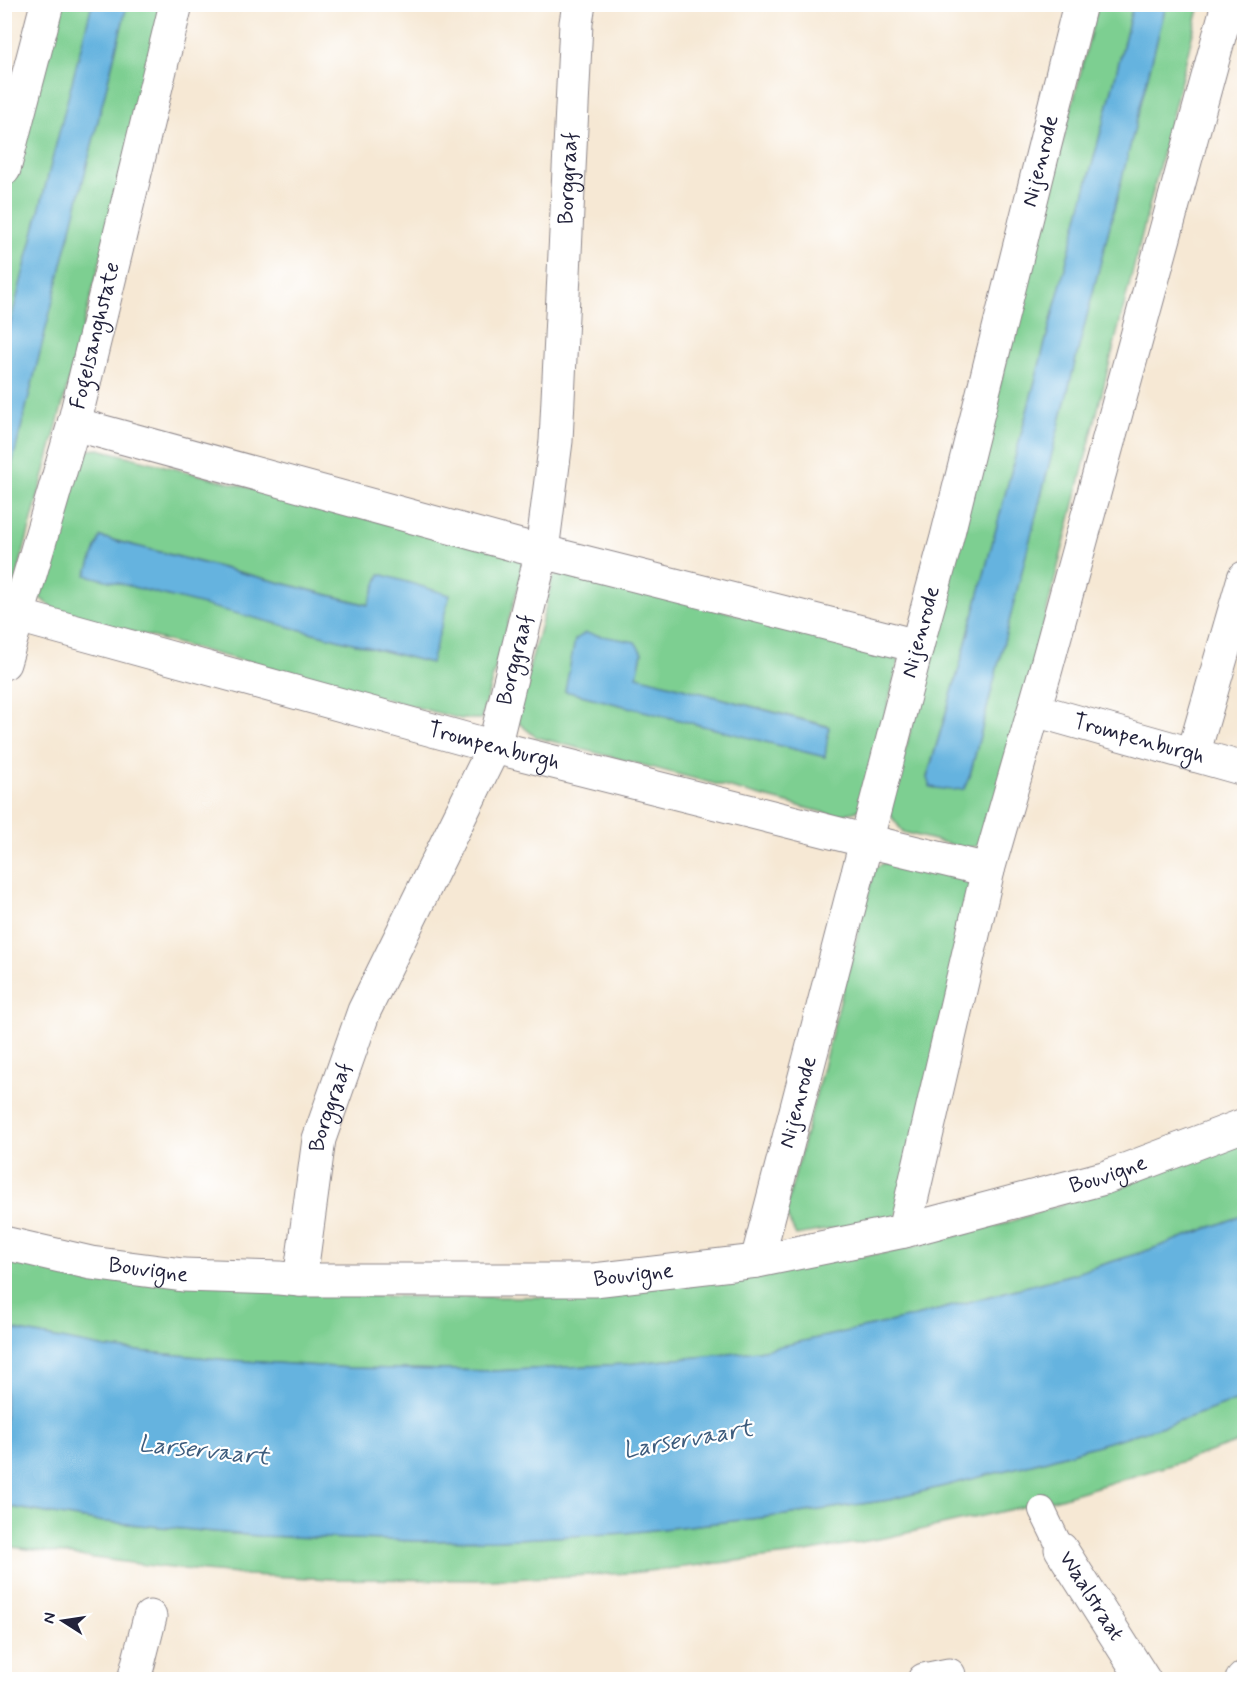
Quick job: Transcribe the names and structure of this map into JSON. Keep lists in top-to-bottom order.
{
  "streets": {
    "street": [
      "Nijenrode",
      "Borggraaf",
      "Fogelsanghstate",
      "Trompenburgh",
      "Bouvigne",
      "Waalstraat"
    ]
  },
  "crossings": [
    ["Nijenrode", "Trompenburgh"],
    ["Nijenrode", "Bouvigne"],
    ["Borggraaf", "Trompenburgh"],
    ["Borggraaf", "Bouvigne"],
    ["Fogelsanghstate", "Trompenburgh"]
  ],
  "water": ["Larservaart"],
  "north": "left"
}
